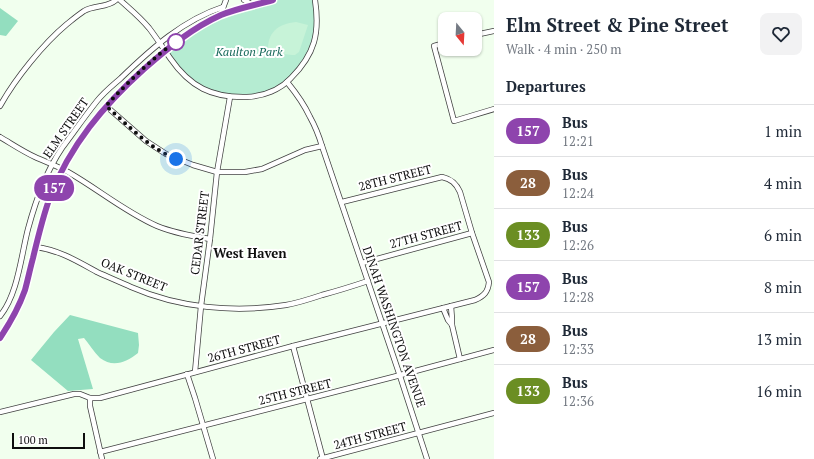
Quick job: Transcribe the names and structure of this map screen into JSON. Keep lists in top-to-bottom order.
{
  "streets": {
    "street": [
      "ELM STREET",
      "28TH STREET",
      "CEDAR STREET",
      "27TH STREET",
      "OAK STREET",
      "DINAH WASHINGTON AVENUE",
      "26TH STREET",
      "25TH STREET",
      "24TH STREET"
    ]
  },
  "crossings": [
    ["ELM STREET", "OAK STREET"],
    ["28TH STREET", "27TH STREET"],
    ["28TH STREET", "DINAH WASHINGTON AVENUE"],
    ["28TH STREET", "26TH STREET"],
    ["CEDAR STREET", "OAK STREET"],
    ["CEDAR STREET", "26TH STREET"],
    ["27TH STREET", "DINAH WASHINGTON AVENUE"],
    ["27TH STREET", "26TH STREET"],
    ["OAK STREET", "DINAH WASHINGTON AVENUE"],
    ["DINAH WASHINGTON AVENUE", "26TH STREET"],
    ["DINAH WASHINGTON AVENUE", "25TH STREET"],
    ["DINAH WASHINGTON AVENUE", "24TH STREET"]
  ],
  "districts": ["West Haven"],
  "parks": ["Kaulton Park"],
  "lines": ["bus line 157"],
  "scale_bar": "100 m",
  "north": "bottom",
  "page": {
    "on_map": "157",
    "heading": [
      ["Elm Street & Pine Street", "Walk · 4 min · 250 m"],
      "Departures"
    ],
    "list": [
      {
        "mark": "157",
        "name": "Bus",
        "note": "12:21",
        "value": "1 min"
      },
      {
        "mark": "28",
        "name": "Bus",
        "note": "12:24",
        "value": "4 min"
      },
      {
        "mark": "133",
        "name": "Bus",
        "note": "12:26",
        "value": "6 min"
      },
      {
        "mark": "157",
        "name": "Bus",
        "note": "12:28",
        "value": "8 min"
      },
      {
        "mark": "28",
        "name": "Bus",
        "note": "12:33",
        "value": "13 min"
      },
      {
        "mark": "133",
        "name": "Bus",
        "note": "12:36",
        "value": "16 min"
      }
    ],
    "scale": "100 m"
  }
}
